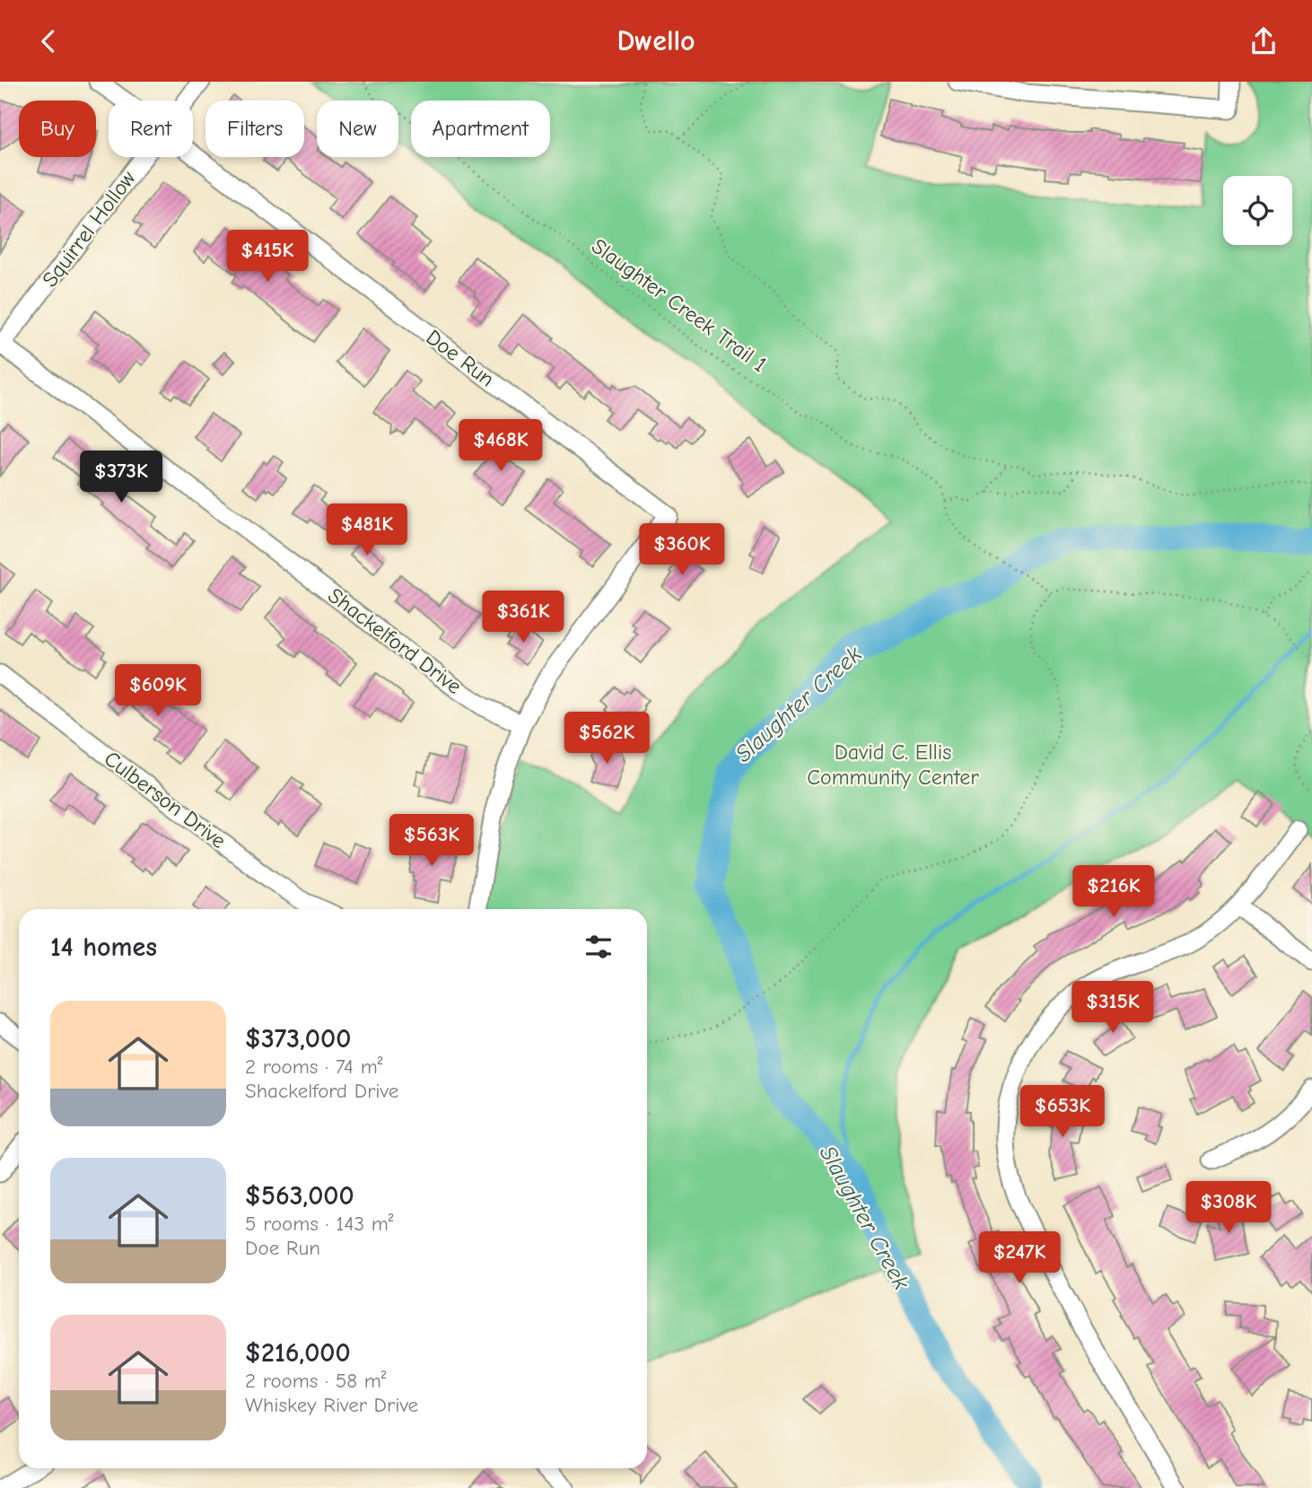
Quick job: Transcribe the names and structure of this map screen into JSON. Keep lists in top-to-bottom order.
{
  "streets": {
    "street": [
      "Squirrel Hollow",
      "Doe Run",
      "Shackelford Drive",
      "Culberson Drive"
    ],
    "path": ["Slaughter Creek Trail 1"]
  },
  "crossings": [
    ["Squirrel Hollow", "Shackelford Drive"],
    ["Doe Run", "Shackelford Drive"]
  ],
  "water": ["Slaughter Creek"],
  "parks": ["David C. Ellis Community Center"],
  "page": {
    "header": "Dwello",
    "chip": [
      "Buy",
      "Rent",
      "Filters",
      "New",
      "Apartment"
    ],
    "price": [
      "$415K",
      "$468K",
      "$373K",
      "$481K",
      "$360K",
      "$361K",
      "$609K",
      "$562K",
      "$563K",
      "$216K",
      "$315K",
      "$653K",
      "$308K",
      "$247K"
    ],
    "heading": "14 homes",
    "list": [
      {
        "name": "$373,000",
        "note": "2 rooms · 74 m² · Shackelford Drive"
      },
      {
        "name": "$563,000",
        "note": "5 rooms · 143 m² · Doe Run"
      },
      {
        "name": "$216,000",
        "note": "2 rooms · 58 m² · Whiskey River Drive"
      }
    ]
  }
}
